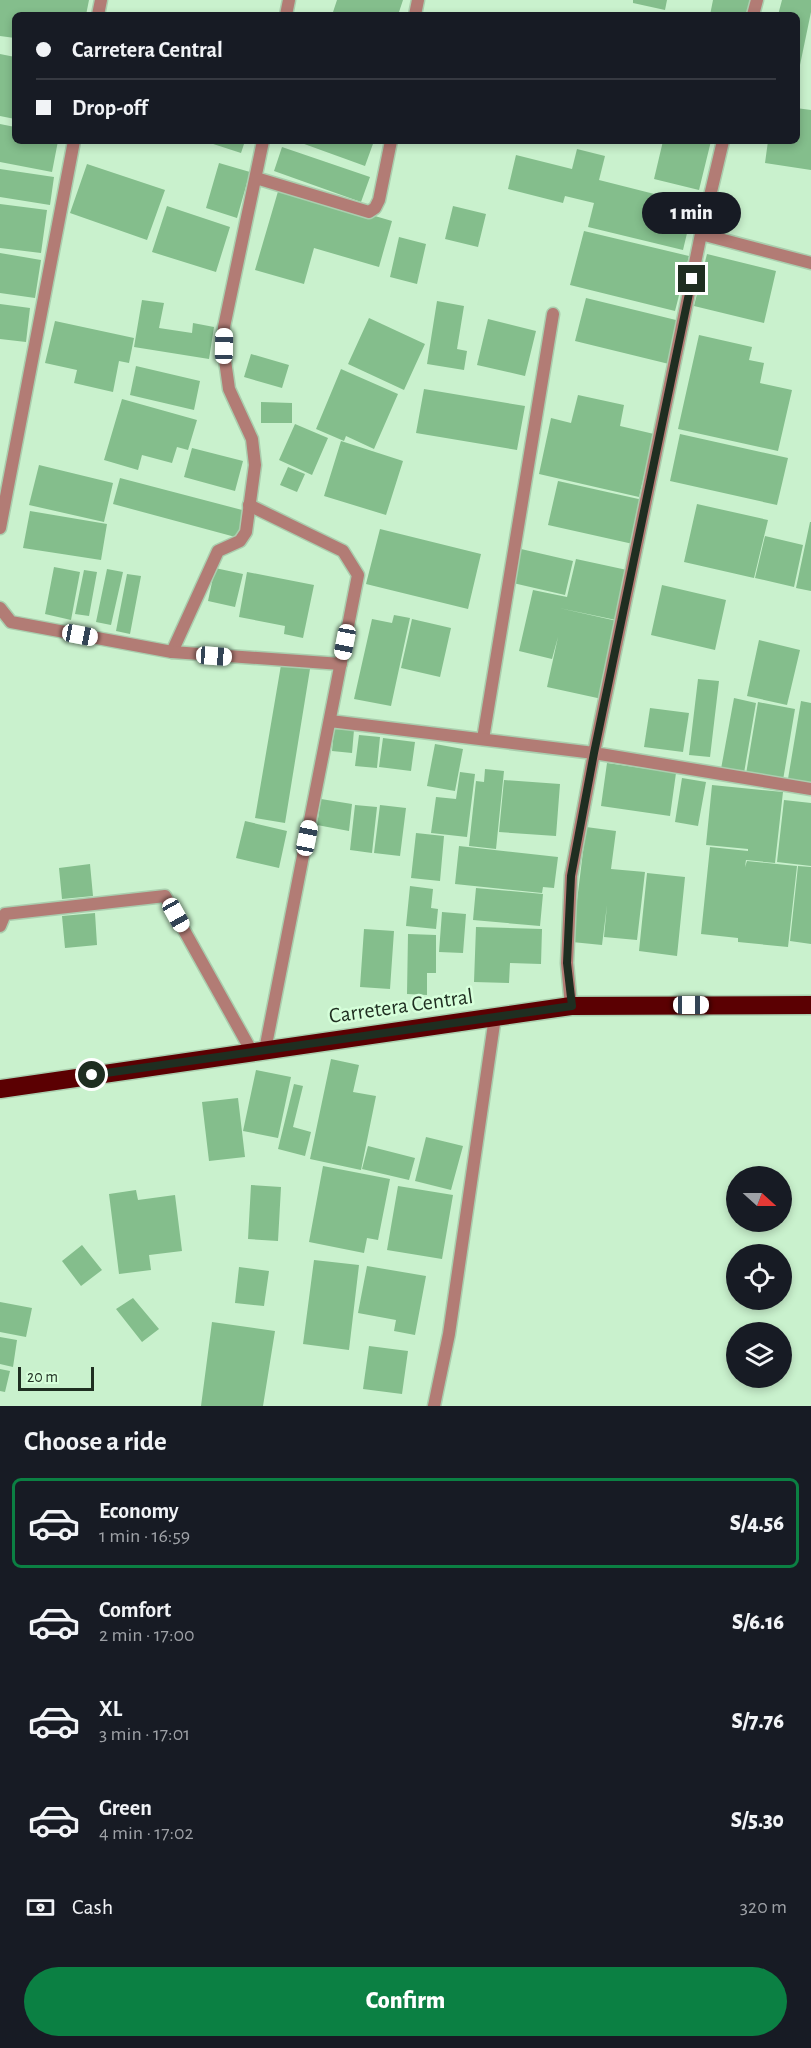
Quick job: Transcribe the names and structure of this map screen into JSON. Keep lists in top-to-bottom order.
{
  "streets": {
    "highway": ["Carretera Central"]
  },
  "scale_bar": "20 m",
  "north": "right",
  "page": {
    "banner": ["Carretera Central", "Drop-off"],
    "bubble": "1 min",
    "scale": "20 m",
    "heading": "Choose a ride",
    "list": [
      {
        "name": "Economy",
        "note": "1 min · 16:59",
        "value": "S/4.56"
      },
      {
        "name": "Comfort",
        "note": "2 min · 17:00",
        "value": "S/6.16"
      },
      {
        "name": "XL",
        "note": "3 min · 17:01",
        "value": "S/7.76"
      },
      {
        "name": "Green",
        "note": "4 min · 17:02",
        "value": "S/5.30"
      }
    ],
    "pay": ["Cash", "320 m"],
    "buttons": "Confirm"
  }
}
